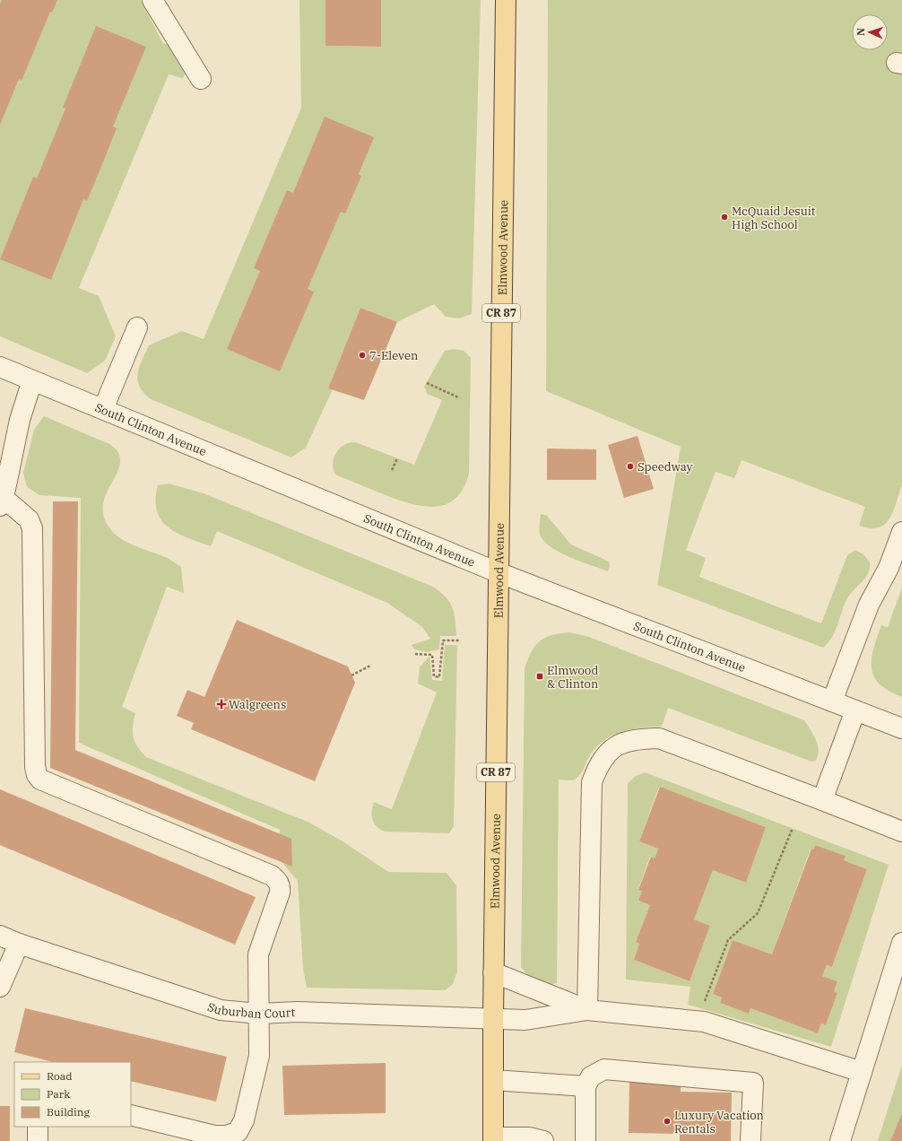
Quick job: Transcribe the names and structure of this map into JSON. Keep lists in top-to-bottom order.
{
  "streets": {
    "main road": ["Elmwood Avenue", "CR 87"],
    "street": ["South Clinton Avenue", "Suburban Court"]
  },
  "crossings": [
    ["Elmwood Avenue", "South Clinton Avenue"],
    ["Elmwood Avenue", "Suburban Court"]
  ],
  "places": {
    "other": [
      "McQuaid Jesuit High School",
      "7-Eleven",
      "Speedway",
      "Luxury Vacation Rentals"
    ],
    "transit": ["Elmwood & Clinton"],
    "health": ["Walgreens"]
  },
  "legend": ["Road", "Park", "Building"],
  "north": "left"
}
